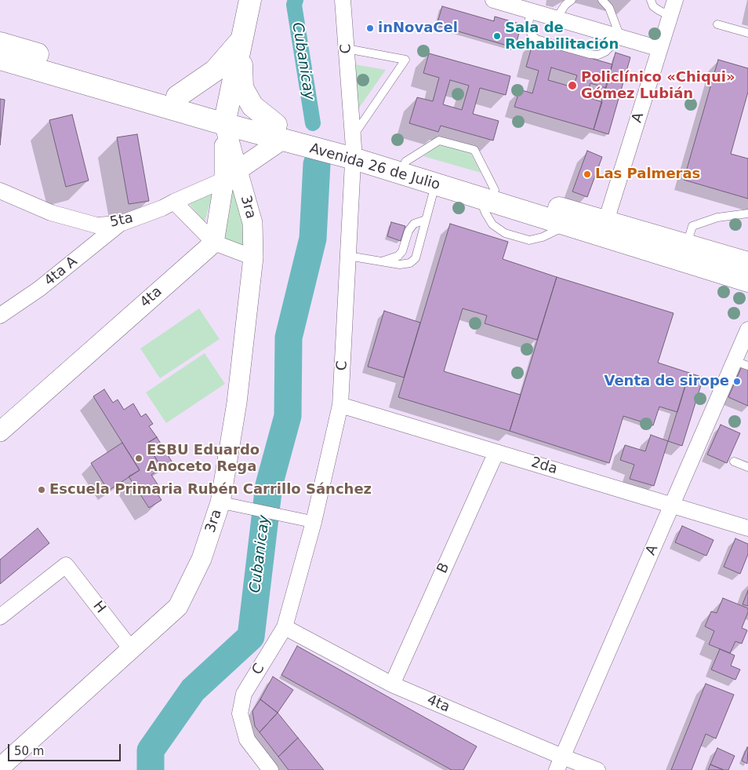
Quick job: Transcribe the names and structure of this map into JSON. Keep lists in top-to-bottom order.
{
  "streets": {
    "main road": ["Avenida 26 de Julio"],
    "street": [
      "C",
      "A",
      "3ra",
      "5ta",
      "4ta A",
      "4ta",
      "2da",
      "B",
      "H"
    ]
  },
  "crossings": [
    ["C", "Avenida 26 de Julio"],
    ["C", "4ta"],
    ["C", "2da"],
    ["A", "Avenida 26 de Julio"],
    ["A", "4ta"],
    ["A", "2da"],
    ["3ra", "5ta"],
    ["3ra", "H"],
    ["5ta", "4ta A"],
    ["4ta", "B"],
    ["2da", "B"]
  ],
  "water": ["Cubanicay"],
  "places": [
    "inNovaCel",
    "Sala de Rehabilitación",
    "Policlínico «Chiqui» Gómez Lubián",
    "Las Palmeras",
    "Venta de sirope",
    "ESBU Eduardo Anoceto Rega",
    "Escuela Primaria Rubén Carrillo Sánchez"
  ],
  "scale_bar": "50 m"
}
